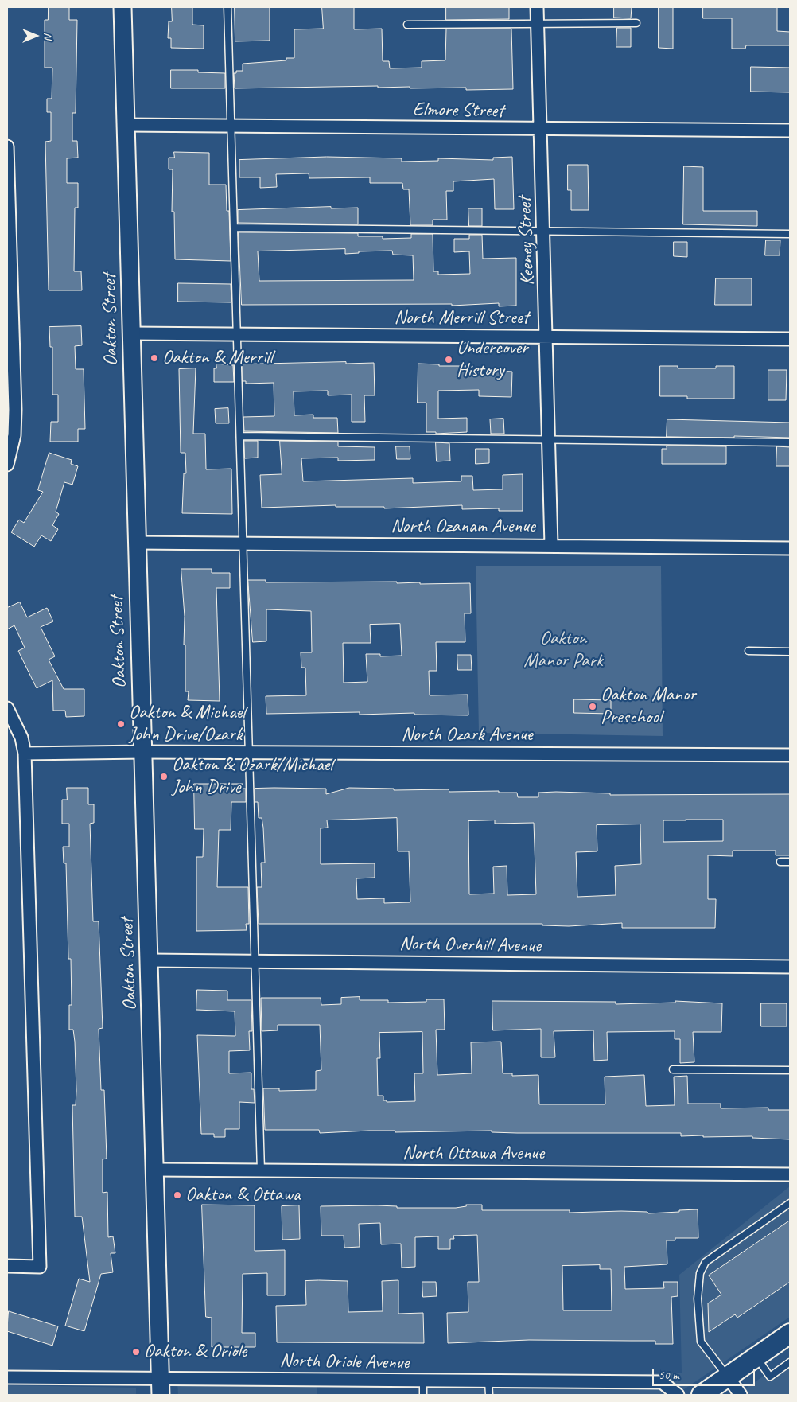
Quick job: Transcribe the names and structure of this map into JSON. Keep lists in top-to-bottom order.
{
  "streets": {
    "main road": ["Oakton Street"],
    "street": [
      "Elmore Street",
      "Keeney Street",
      "North Merrill Street",
      "North Ozanam Avenue",
      "North Ozark Avenue",
      "North Overhill Avenue",
      "North Ottawa Avenue",
      "North Oriole Avenue"
    ]
  },
  "crossings": [
    ["Elmore Street", "Keeney Street"],
    ["Elmore Street", "Oakton Street"],
    ["Keeney Street", "North Merrill Street"],
    ["Keeney Street", "North Ozanam Avenue"],
    ["North Merrill Street", "Oakton Street"],
    ["Oakton Street", "North Ozanam Avenue"],
    ["Oakton Street", "North Ozark Avenue"],
    ["Oakton Street", "North Overhill Avenue"],
    ["Oakton Street", "North Ottawa Avenue"],
    ["Oakton Street", "North Oriole Avenue"]
  ],
  "parks": ["Oakton Manor Park"],
  "places": [
    "Oakton & Merrill",
    "Undercover History",
    "Oakton Manor Preschool",
    "Oakton & Michael John Drive/Ozark",
    "Oakton & Ozark/Michael John Drive",
    "Oakton & Ottawa",
    "Oakton & Oriole"
  ],
  "scale_bar": "50 m",
  "north": "right"
}
